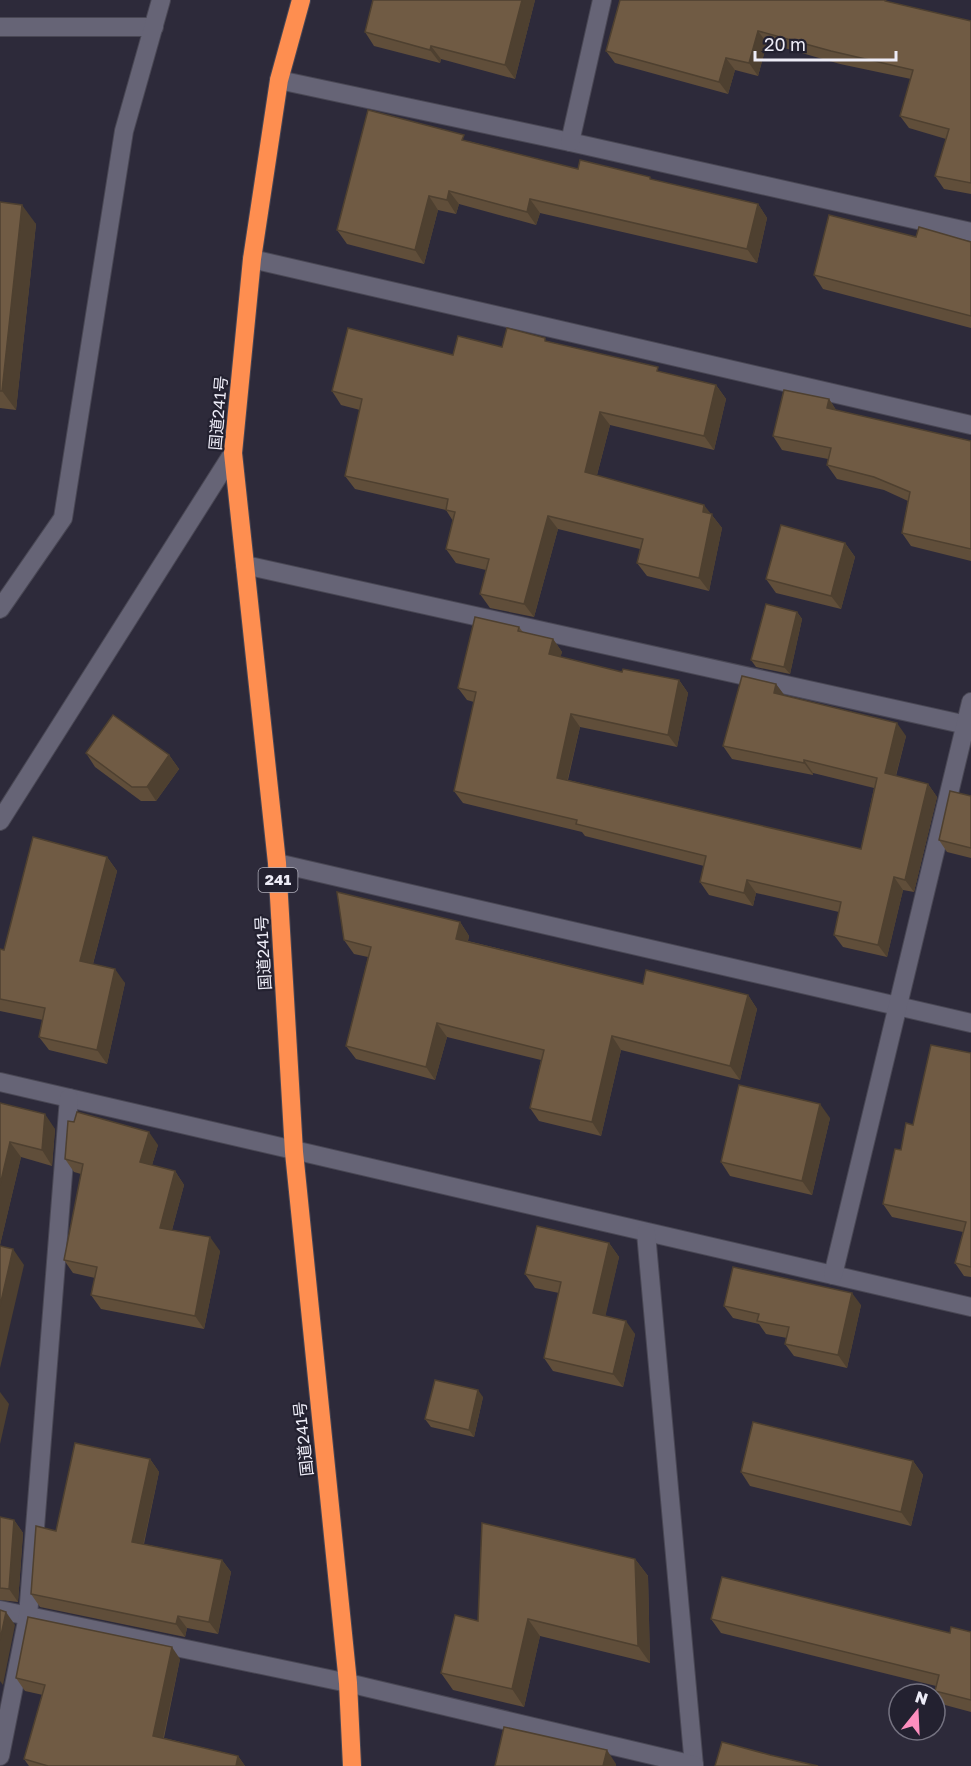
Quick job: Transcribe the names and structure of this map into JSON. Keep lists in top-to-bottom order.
{
  "streets": {
    "highway": ["国道241号", "241"]
  },
  "scale_bar": "20 m",
  "north": "top"
}
